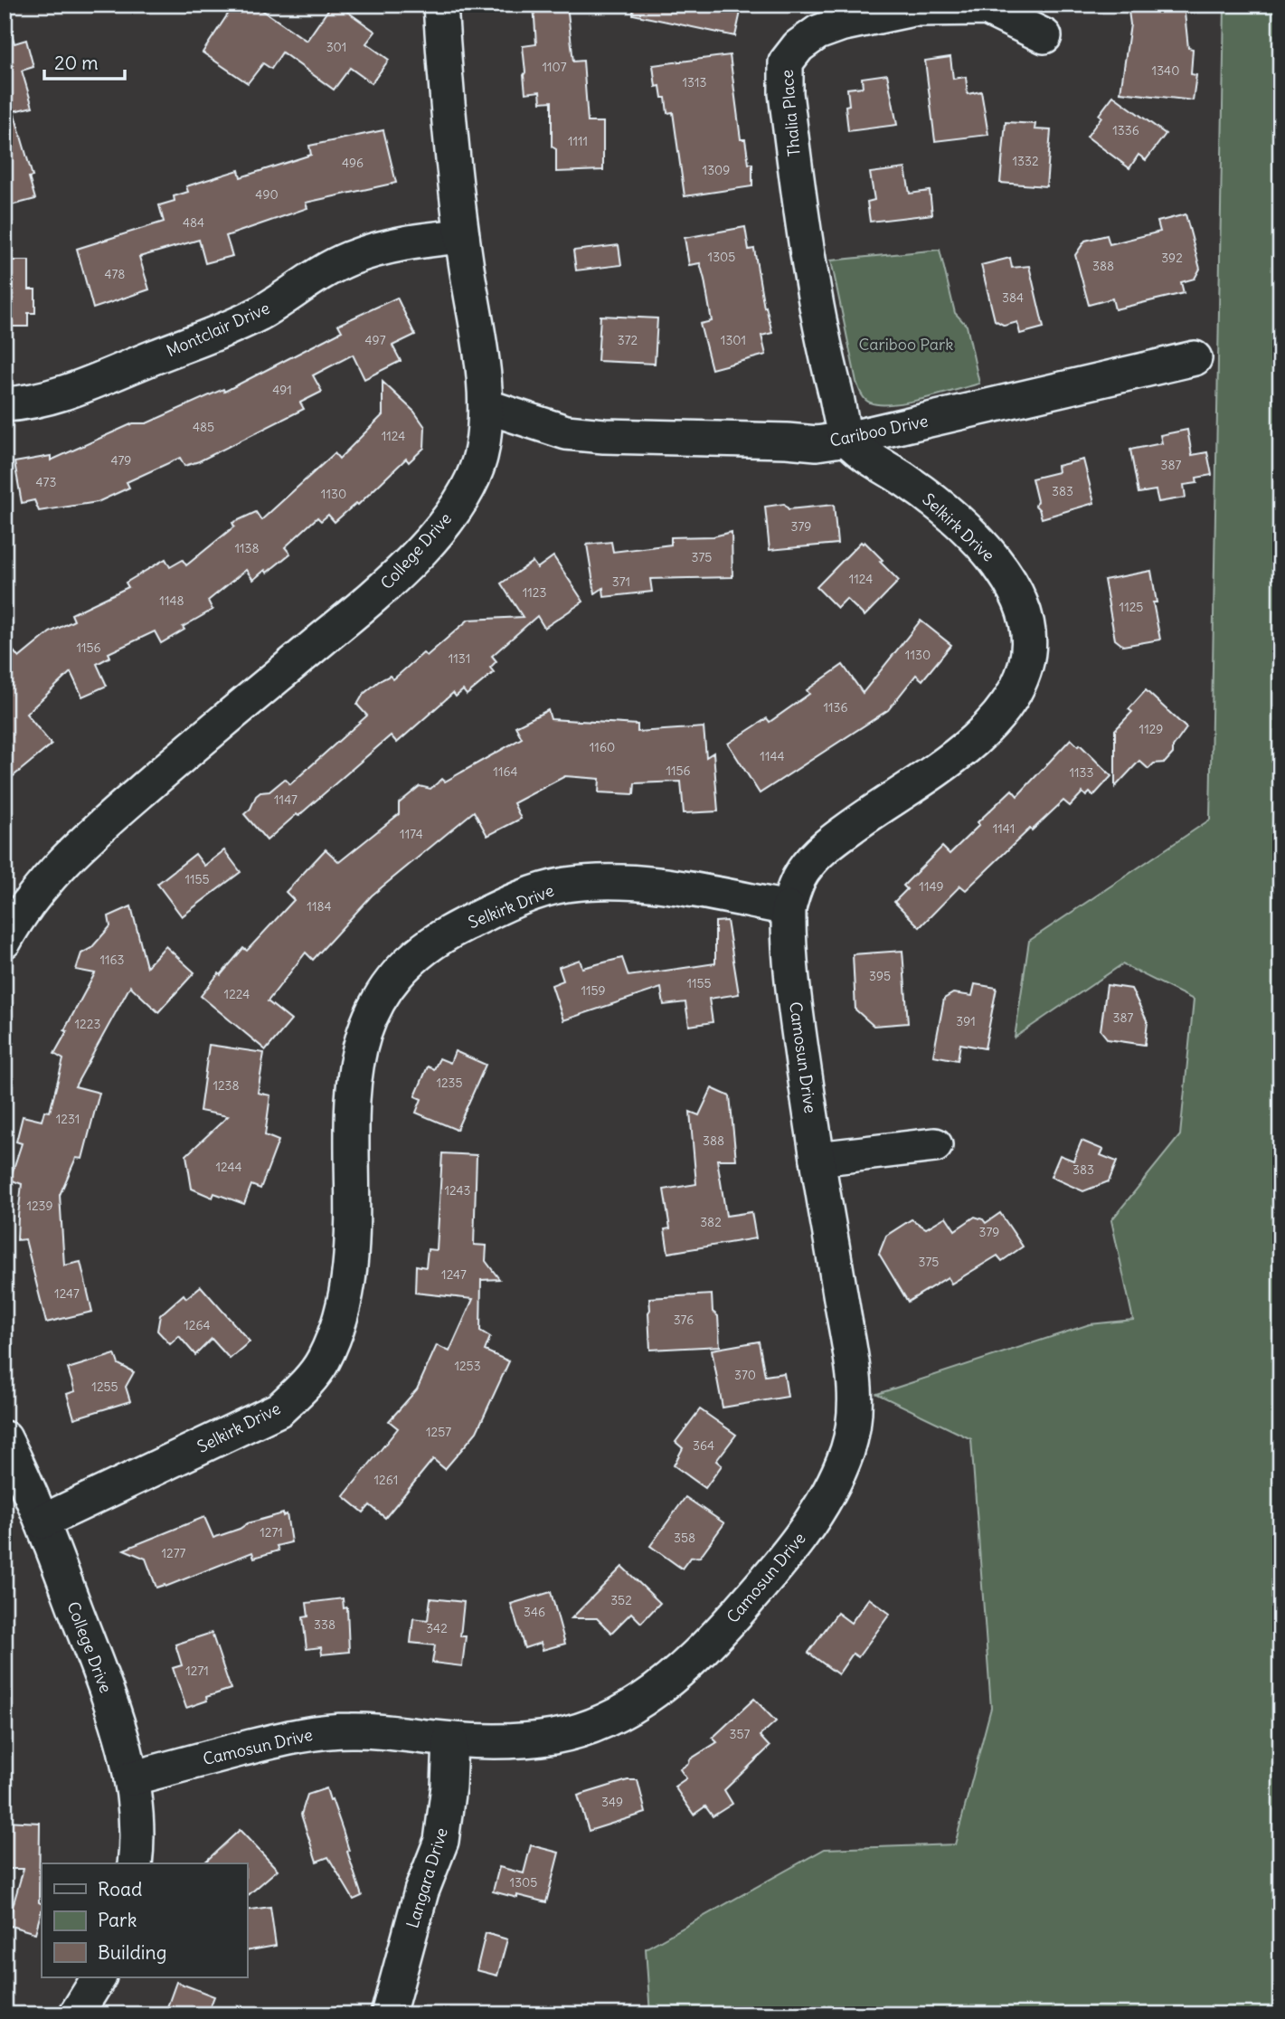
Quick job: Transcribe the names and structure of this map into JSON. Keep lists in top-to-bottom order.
{
  "streets": {
    "street": [
      "Thalia Place",
      "Montclair Drive",
      "Cariboo Drive",
      "Selkirk Drive",
      "College Drive",
      "Camosun Drive",
      "Langara Drive"
    ]
  },
  "crossings": [
    ["Thalia Place", "Cariboo Drive"],
    ["Thalia Place", "Selkirk Drive"],
    ["Montclair Drive", "College Drive"],
    ["Cariboo Drive", "Selkirk Drive"],
    ["Cariboo Drive", "College Drive"],
    ["Selkirk Drive", "College Drive"],
    ["Selkirk Drive", "Camosun Drive"],
    ["College Drive", "Camosun Drive"],
    ["Camosun Drive", "Langara Drive"]
  ],
  "parks": ["Cariboo Park"],
  "house_numbers": [
    "301",
    "1107",
    "1340",
    "1313",
    "1336",
    "1111",
    "1332",
    "496",
    "1309",
    "490",
    "484",
    "1305",
    "392",
    "388",
    "478",
    "384",
    "497",
    "372",
    "1301",
    "491",
    "485",
    "1124",
    "479",
    "387",
    "473",
    "383",
    "1130",
    "379",
    "1138",
    "375",
    "1124",
    "371",
    "1123",
    "1148",
    "1125",
    "1156",
    "1130",
    "1131",
    "1136",
    "1129",
    "1160",
    "1144",
    "1156",
    "1164",
    "1133",
    "1147",
    "1141",
    "1174",
    "1155",
    "1149",
    "1184",
    "1163",
    "395",
    "1155",
    "1159",
    "1224",
    "387",
    "391",
    "1223",
    "1235",
    "1238",
    "1231",
    "388",
    "1244",
    "383",
    "1243",
    "1239",
    "382",
    "379",
    "375",
    "1247",
    "1247",
    "376",
    "1264",
    "1253",
    "370",
    "1255",
    "1257",
    "364",
    "1261",
    "1271",
    "358",
    "1277",
    "352",
    "346",
    "338",
    "342",
    "1271",
    "357",
    "349",
    "1305"
  ],
  "legend": ["Road", "Park", "Building"],
  "scale_bar": "20 m"
}
